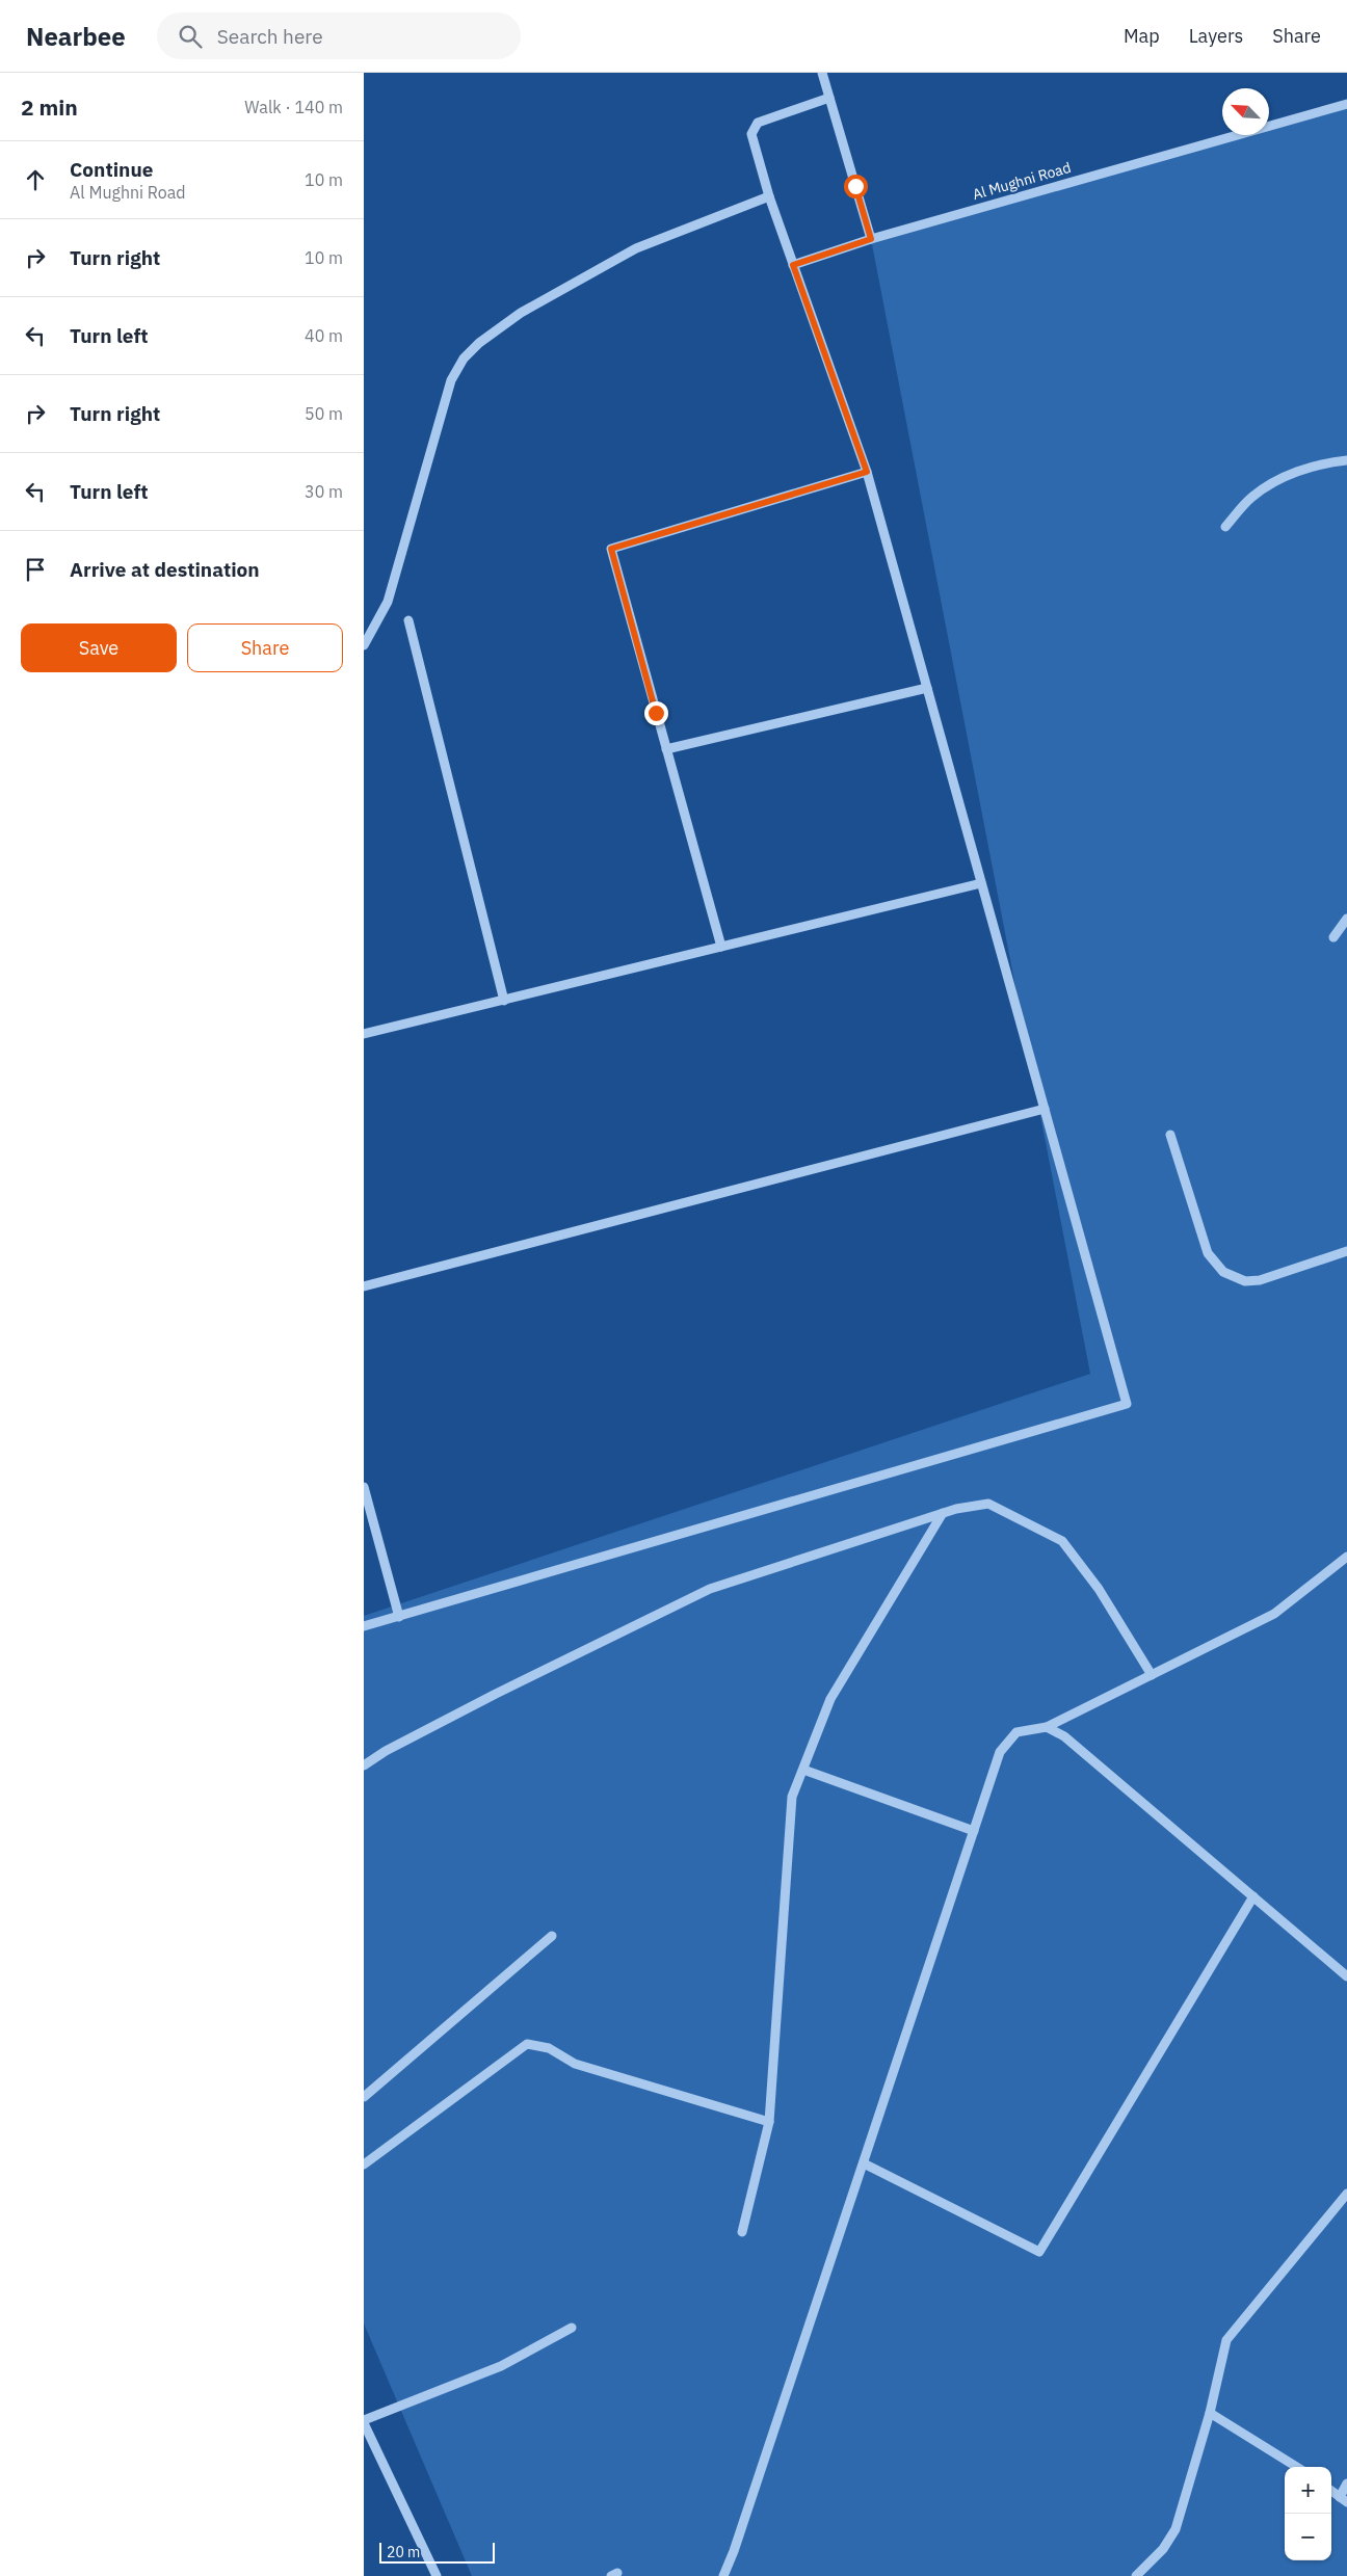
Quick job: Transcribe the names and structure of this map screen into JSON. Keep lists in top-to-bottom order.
{
  "streets": {
    "street": ["Al Mughni Road"]
  },
  "scale_bar": "20 m",
  "north": "top left",
  "page": {
    "header": "Nearbee",
    "search": "Search here",
    "nav": ["Map", "Layers", "Share"],
    "heading": ["2 min", "Walk · 140 m"],
    "list": [
      ["Continue", "Al Mughni Road", "10 m"],
      ["Turn right", "10 m"],
      ["Turn left", "40 m"],
      ["Turn right", "50 m"],
      ["Turn left", "30 m"],
      "Arrive at destination"
    ],
    "buttons": ["Save", "Share"],
    "map_buttons": ["+", "−"],
    "scale": "20 m"
  }
}
